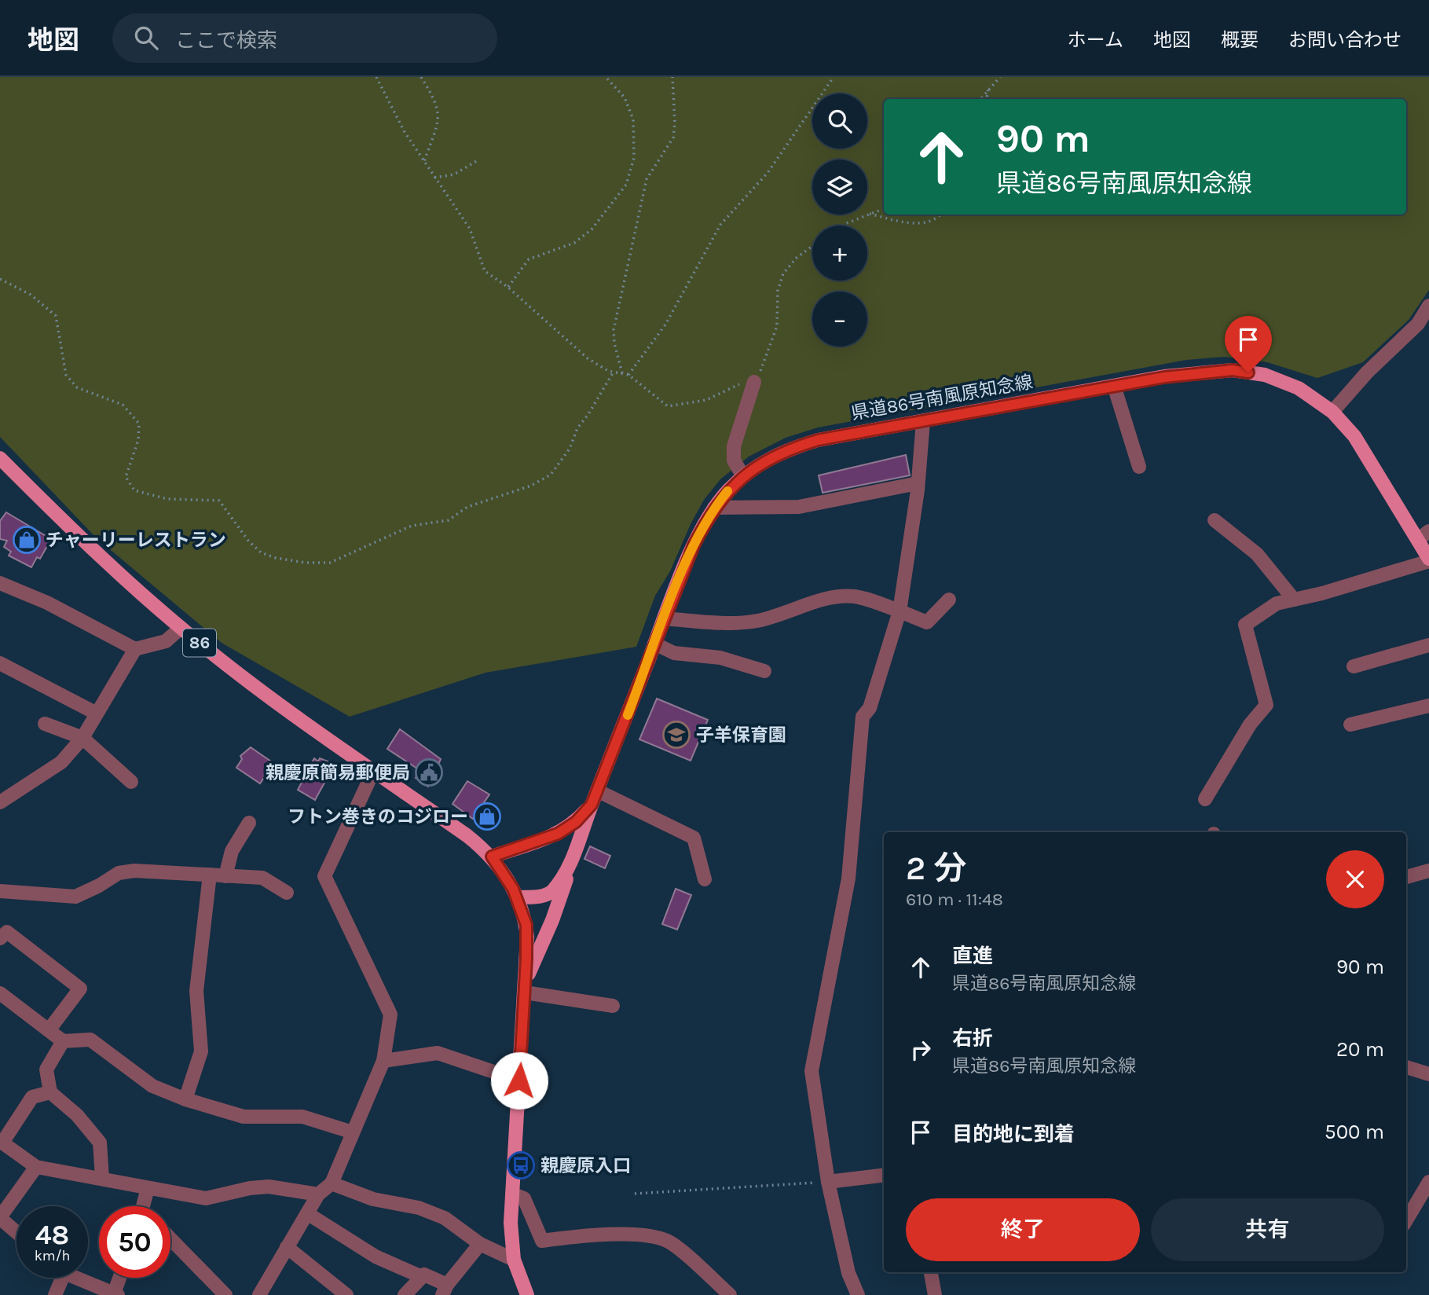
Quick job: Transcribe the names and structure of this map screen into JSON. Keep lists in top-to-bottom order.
{
  "streets": {
    "main road": ["県道86号南風原知念線", "86"]
  },
  "crossings": [
    ["県道86号南風原知念線", "86"]
  ],
  "places": {
    "shop": ["チャーリーレストラン", "フトン巻きのコジロー"],
    "school or university": ["子羊保育園"],
    "public building": ["親慶原簡易郵便局"],
    "bus stop": ["親慶原入口"]
  },
  "page": {
    "header": "地図",
    "search": "ここで検索",
    "nav": [
      "ホーム",
      "地図",
      "概要",
      "お問い合わせ"
    ],
    "map_buttons": ["+", "−"],
    "turn": ["90 m", "県道86号南風原知念線"],
    "heading": ["2 分", "610 m · 11:48"],
    "list": [
      {
        "name": "直進",
        "note": "県道86号南風原知念線",
        "value": "90 m"
      },
      {
        "name": "右折",
        "note": "県道86号南風原知念線",
        "value": "20 m"
      },
      {
        "name": "目的地に到着",
        "value": "500 m"
      }
    ],
    "buttons": ["終了", "共有"],
    "speed": "48 km/h",
    "limit": "50"
  }
}
